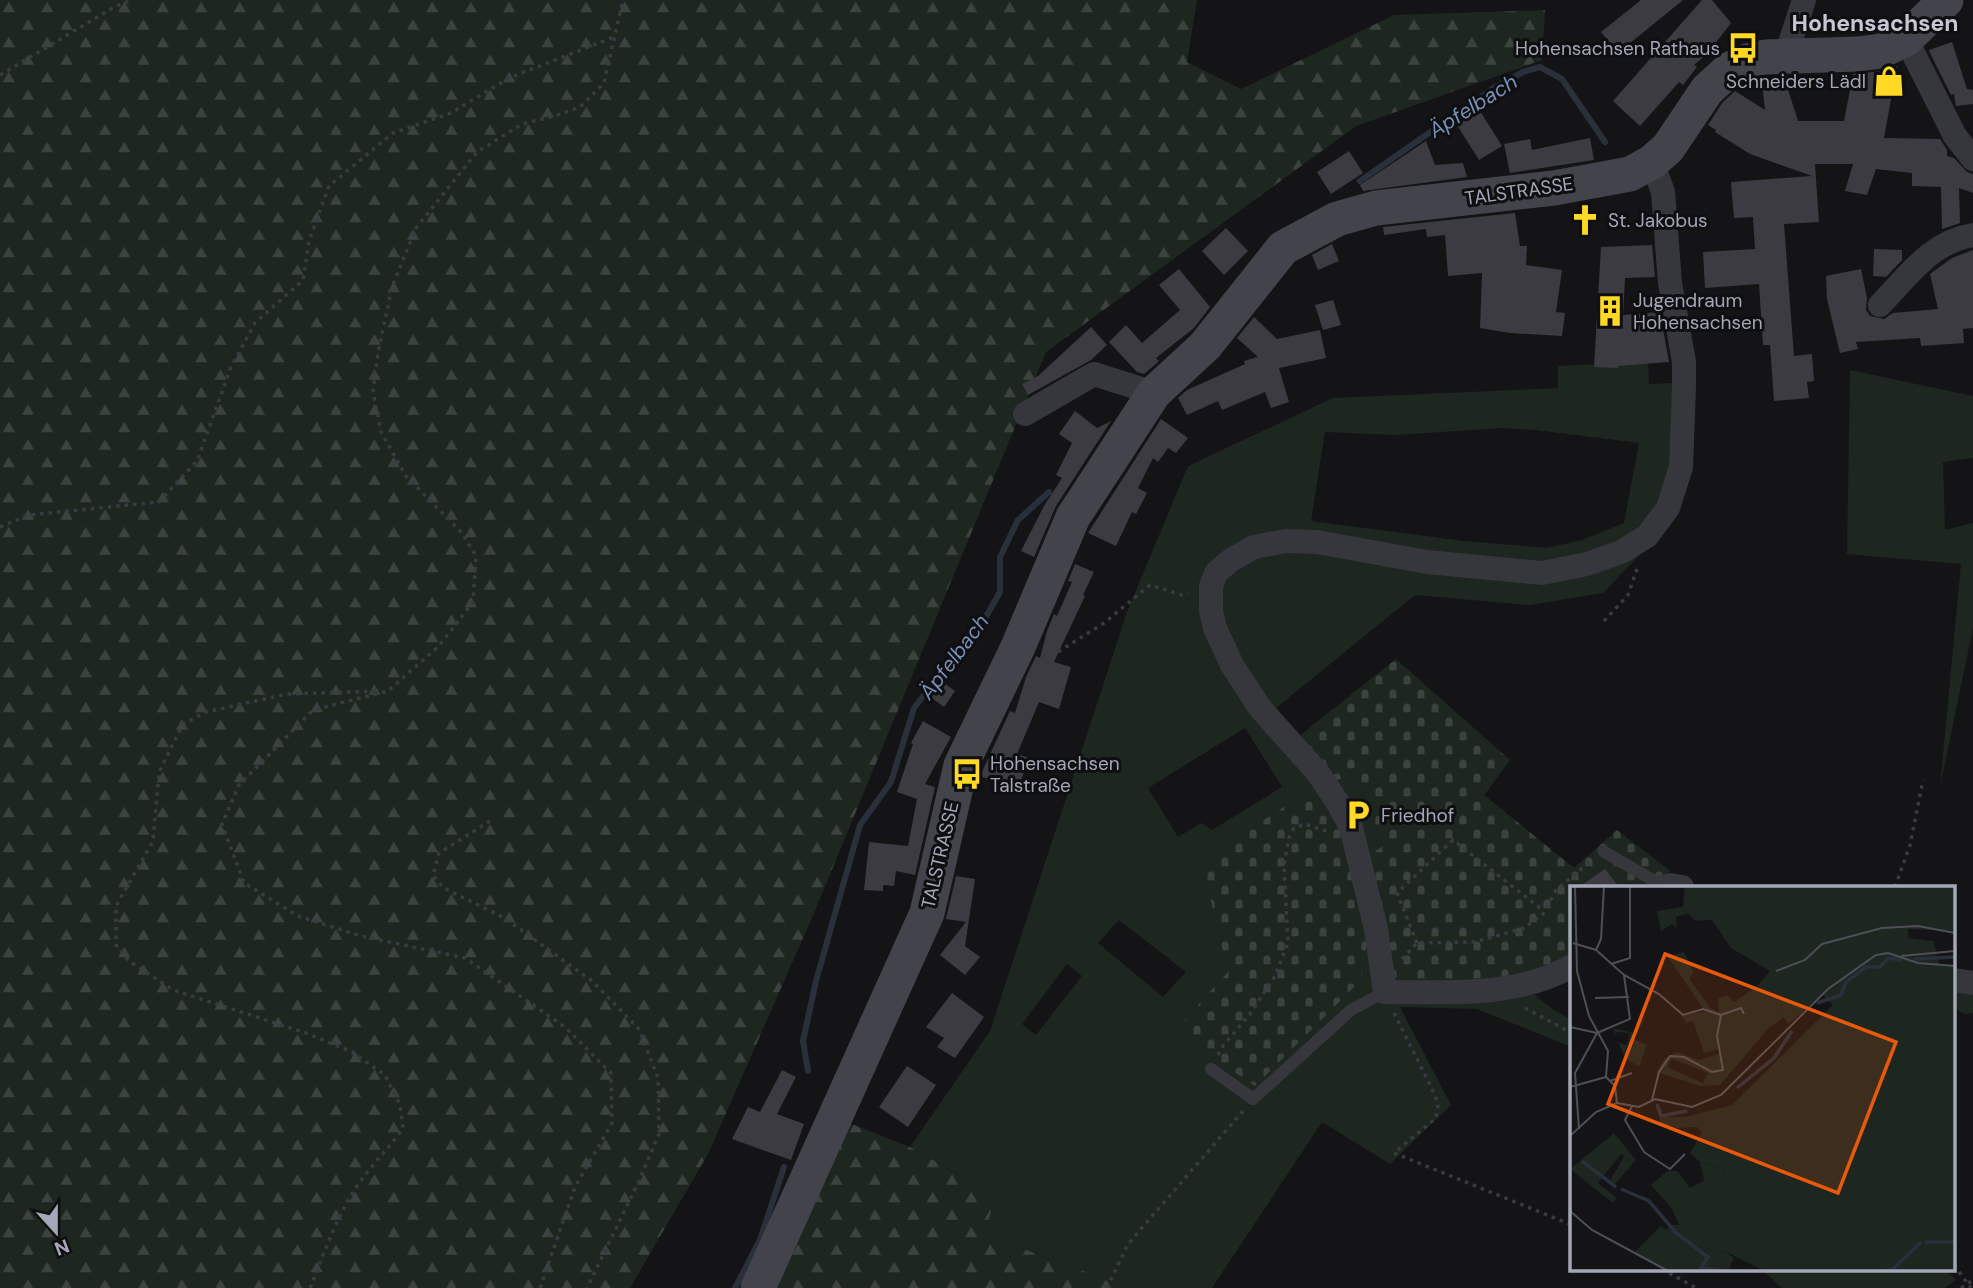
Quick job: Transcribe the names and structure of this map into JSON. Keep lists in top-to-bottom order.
{
  "streets": {
    "street": ["TALSTRASSE"]
  },
  "districts": ["Hohensachsen"],
  "water": ["Äpfelbach"],
  "places": {
    "bus stop": ["Hohensachsen Rathaus", "Hohensachsen Talstraße"],
    "shop": ["Schneiders Lädl"],
    "church": ["St. Jakobus"],
    "building": ["Jugendraum Hohensachsen"],
    "parking": ["Friedhof"]
  },
  "north": "bottom"
}
